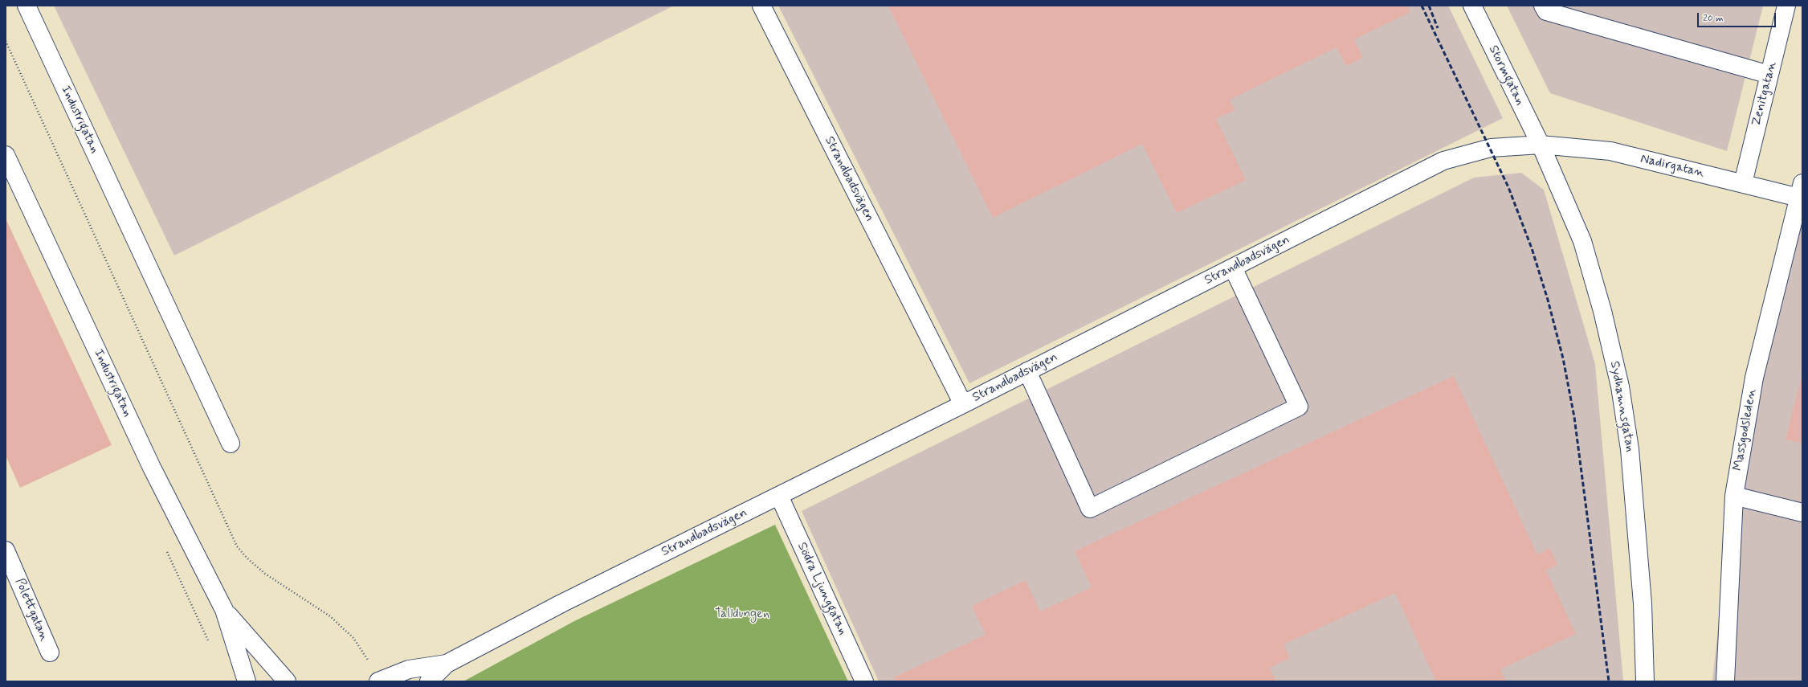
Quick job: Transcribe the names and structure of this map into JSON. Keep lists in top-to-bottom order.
{
  "streets": {
    "street": [
      "Stormgatan",
      "Zenitgatan",
      "Industrigatan",
      "Nadirgatan",
      "Strandbadsvägen",
      "Sydhamnsgatan",
      "Massgodsleden",
      "Södra Ljunggatan",
      "Polettgatan"
    ]
  },
  "crossings": [
    ["Stormgatan", "Nadirgatan"],
    ["Stormgatan", "Strandbadsvägen"],
    ["Stormgatan", "Sydhamnsgatan"],
    ["Zenitgatan", "Nadirgatan"],
    ["Nadirgatan", "Strandbadsvägen"],
    ["Nadirgatan", "Sydhamnsgatan"],
    ["Nadirgatan", "Massgodsleden"],
    ["Strandbadsvägen", "Sydhamnsgatan"],
    ["Strandbadsvägen", "Södra Ljunggatan"]
  ],
  "parks": ["Talldungen"],
  "scale_bar": "20 m"
}
